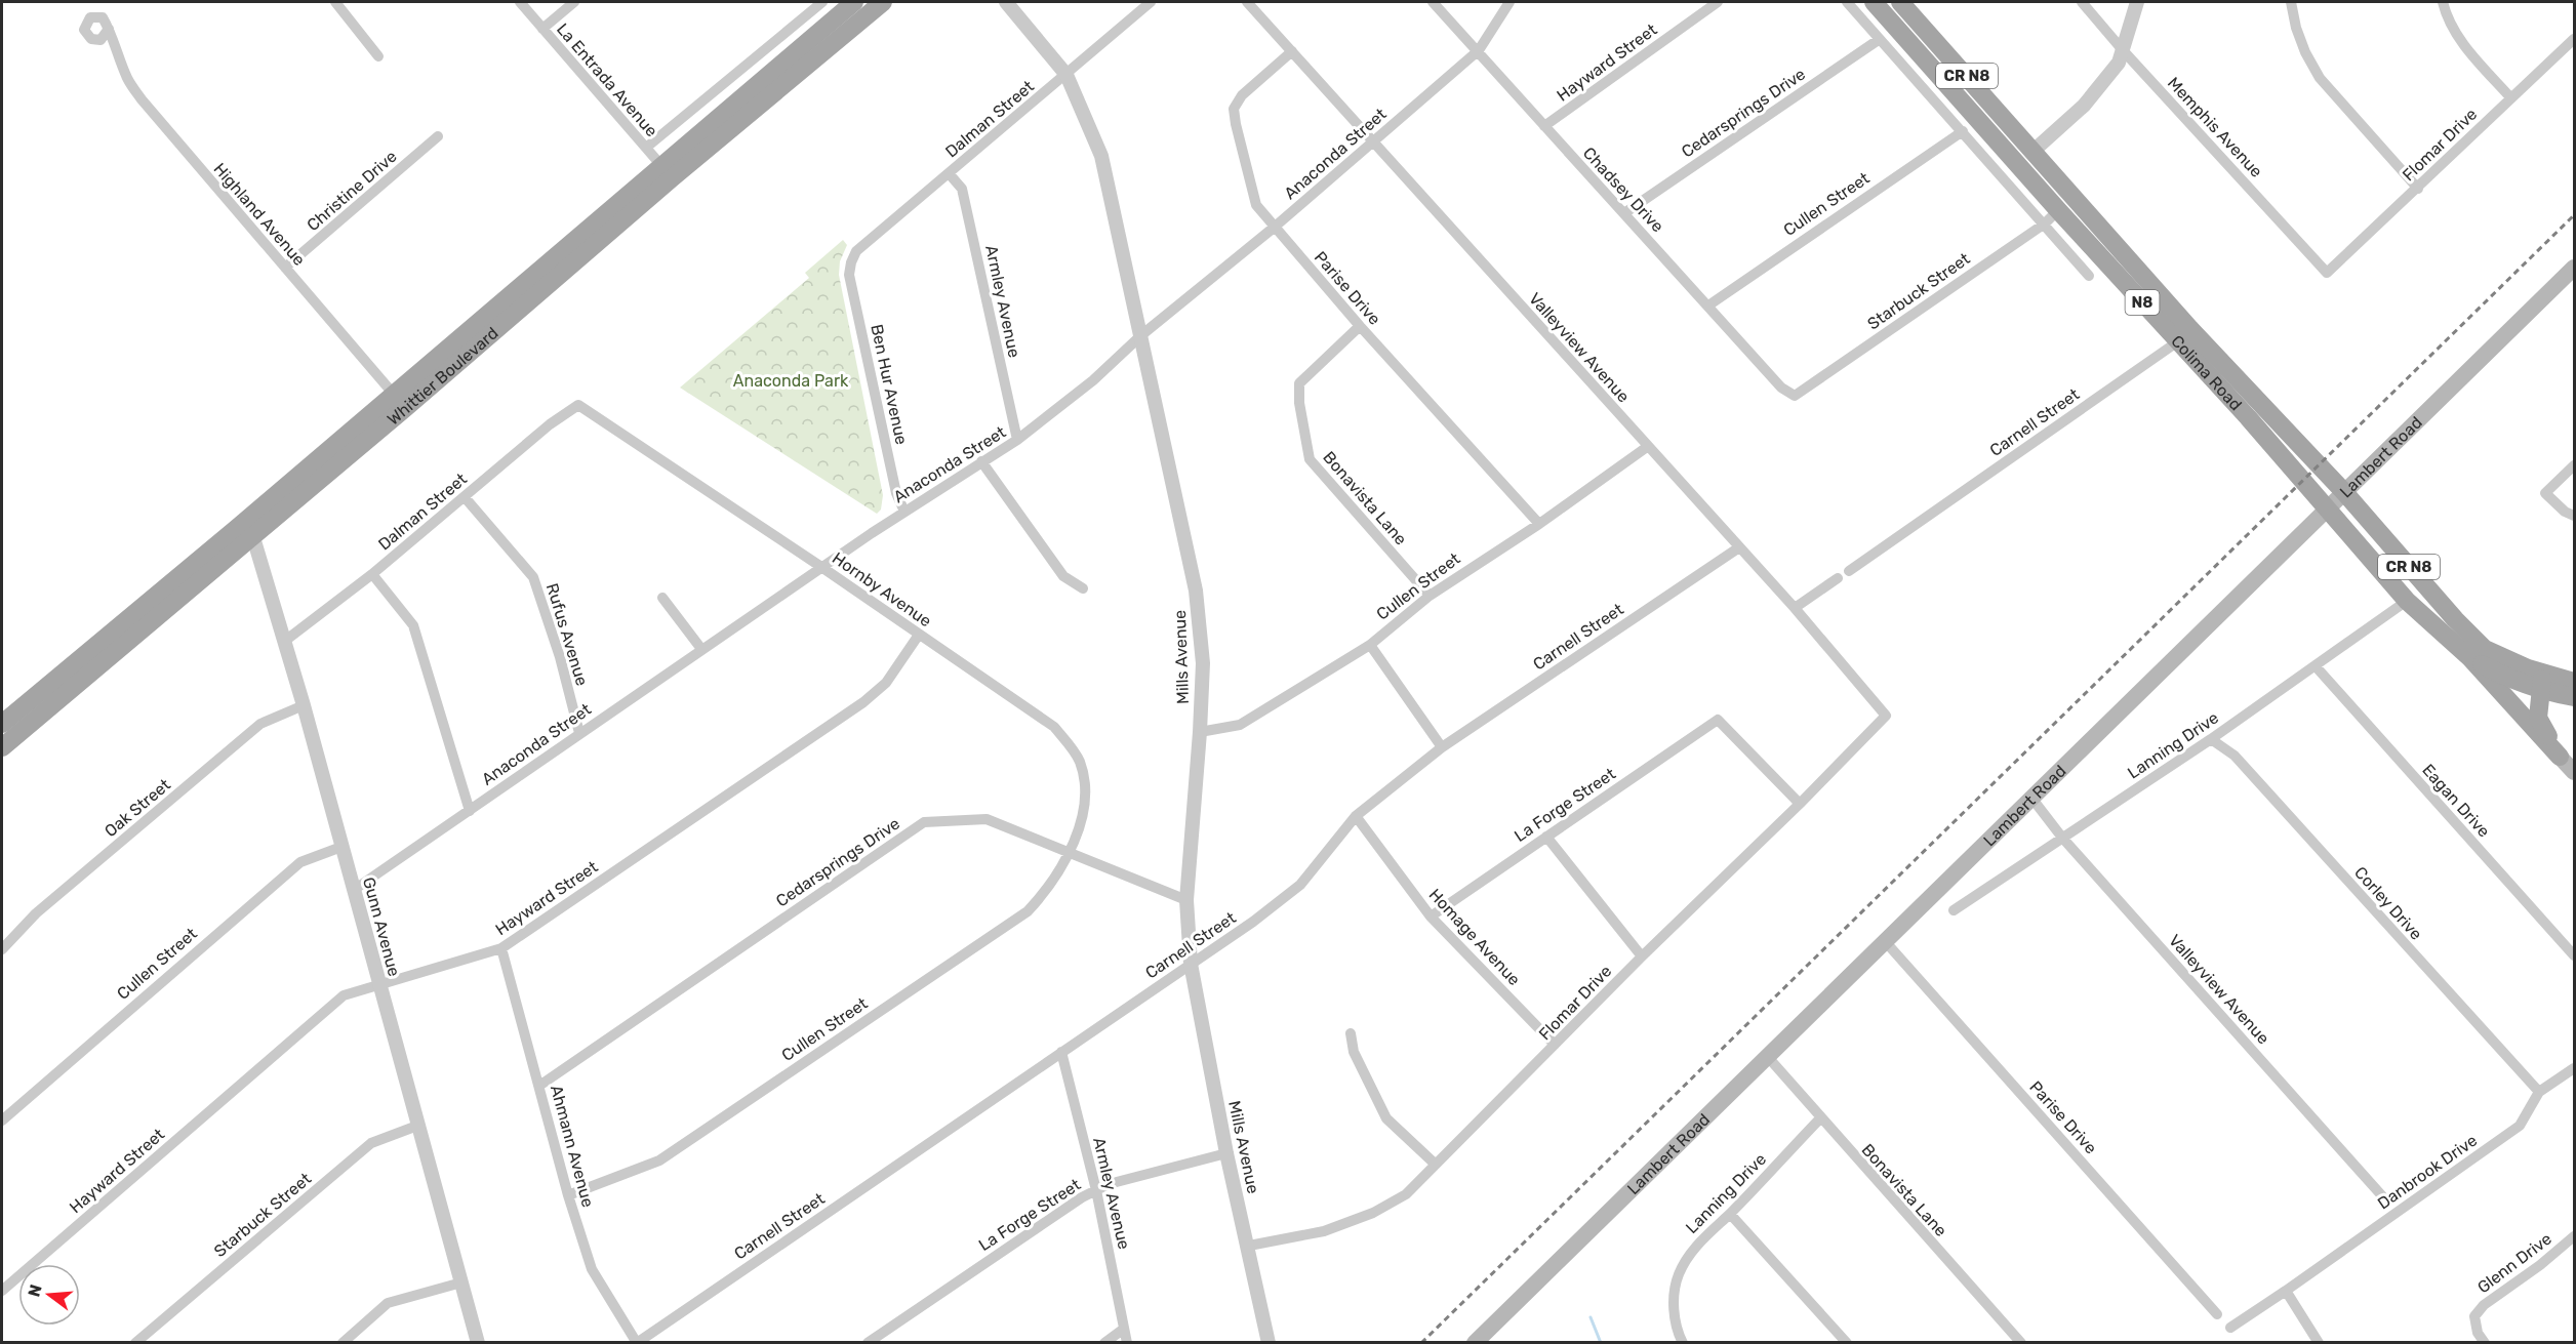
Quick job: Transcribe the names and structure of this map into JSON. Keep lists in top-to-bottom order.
{
  "streets": {
    "main road": [
      "CR N8",
      "N8",
      "Colima Road",
      "Whittier Boulevard",
      "Lambert Road"
    ],
    "street": [
      "Hayward Street",
      "La Entrada Avenue",
      "Cedarsprings Drive",
      "Dalman Street",
      "Memphis Avenue",
      "Flomar Drive",
      "Anaconda Street",
      "Chadsey Drive",
      "Christine Drive",
      "Cullen Street",
      "Highland Avenue",
      "Parise Drive",
      "Starbuck Street",
      "Armley Avenue",
      "Valleyview Avenue",
      "Ben Hur Avenue",
      "Carnell Street",
      "Bonavista Lane",
      "Hornby Avenue",
      "Rufus Avenue",
      "Mills Avenue",
      "Lanning Drive",
      "Eagan Drive",
      "La Forge Street",
      "Oak Street",
      "Corley Drive",
      "Gunn Avenue",
      "Homage Avenue",
      "Ahmann Avenue",
      "Danbrook Drive",
      "Glenn Drive"
    ]
  },
  "crossings": [
    ["Hayward Street", "Chadsey Drive"],
    ["Hayward Street", "Hornby Avenue"],
    ["Hayward Street", "Gunn Avenue"],
    ["Hayward Street", "Ahmann Avenue"],
    ["CR N8", "Colima Road"],
    ["La Entrada Avenue", "Whittier Boulevard"],
    ["Cedarsprings Drive", "Chadsey Drive"],
    ["Cedarsprings Drive", "Cullen Street"],
    ["Cedarsprings Drive", "Hornby Avenue"],
    ["Cedarsprings Drive", "Mills Avenue"],
    ["Cedarsprings Drive", "Ahmann Avenue"],
    ["Dalman Street", "Armley Avenue"],
    ["Dalman Street", "Ben Hur Avenue"],
    ["Dalman Street", "Hornby Avenue"],
    ["Dalman Street", "Rufus Avenue"],
    ["Dalman Street", "Mills Avenue"],
    ["Dalman Street", "Gunn Avenue"],
    ["Memphis Avenue", "Flomar Drive"],
    ["Flomar Drive", "Valleyview Avenue"],
    ["Flomar Drive", "Mills Avenue"],
    ["Flomar Drive", "La Forge Street"],
    ["Flomar Drive", "Homage Avenue"],
    ["Anaconda Street", "Chadsey Drive"],
    ["Anaconda Street", "Parise Drive"],
    ["Anaconda Street", "Armley Avenue"],
    ["Anaconda Street", "Valleyview Avenue"],
    ["Anaconda Street", "Ben Hur Avenue"],
    ["Anaconda Street", "Hornby Avenue"],
    ["Anaconda Street", "Rufus Avenue"],
    ["Anaconda Street", "Mills Avenue"],
    ["Anaconda Street", "Gunn Avenue"],
    ["Chadsey Drive", "Cullen Street"],
    ["Chadsey Drive", "Starbuck Street"],
    ["Christine Drive", "Highland Avenue"],
    ["Cullen Street", "Parise Drive"],
    ["Cullen Street", "Valleyview Avenue"],
    ["Cullen Street", "Bonavista Lane"],
    ["Cullen Street", "Hornby Avenue"],
    ["Cullen Street", "Mills Avenue"],
    ["Cullen Street", "Gunn Avenue"],
    ["Cullen Street", "Ahmann Avenue"],
    ["Highland Avenue", "Whittier Boulevard"],
    ["Parise Drive", "Valleyview Avenue"],
    ["Parise Drive", "Lambert Road"],
    ["Parise Drive", "Bonavista Lane"],
    ["Starbuck Street", "Colima Road"],
    ["Starbuck Street", "Gunn Avenue"],
    ["Armley Avenue", "Carnell Street"],
    ["Armley Avenue", "La Forge Street"],
    ["Valleyview Avenue", "Carnell Street"],
    ["Valleyview Avenue", "Lambert Road"],
    ["Valleyview Avenue", "Lanning Drive"],
    ["Colima Road", "Carnell Street"],
    ["Colima Road", "Lambert Road"],
    ["Colima Road", "Lanning Drive"],
    ["Whittier Boulevard", "Gunn Avenue"],
    ["Carnell Street", "Mills Avenue"],
    ["Carnell Street", "Homage Avenue"],
    ["Carnell Street", "Ahmann Avenue"],
    ["Lambert Road", "Bonavista Lane"],
    ["Bonavista Lane", "Lanning Drive"],
    ["Mills Avenue", "La Forge Street"],
    ["Lanning Drive", "Eagan Drive"],
    ["Lanning Drive", "Corley Drive"],
    ["La Forge Street", "Homage Avenue"],
    ["Oak Street", "Gunn Avenue"],
    ["Corley Drive", "Danbrook Drive"]
  ],
  "parks": ["Anaconda Park"],
  "north": "left"
}
